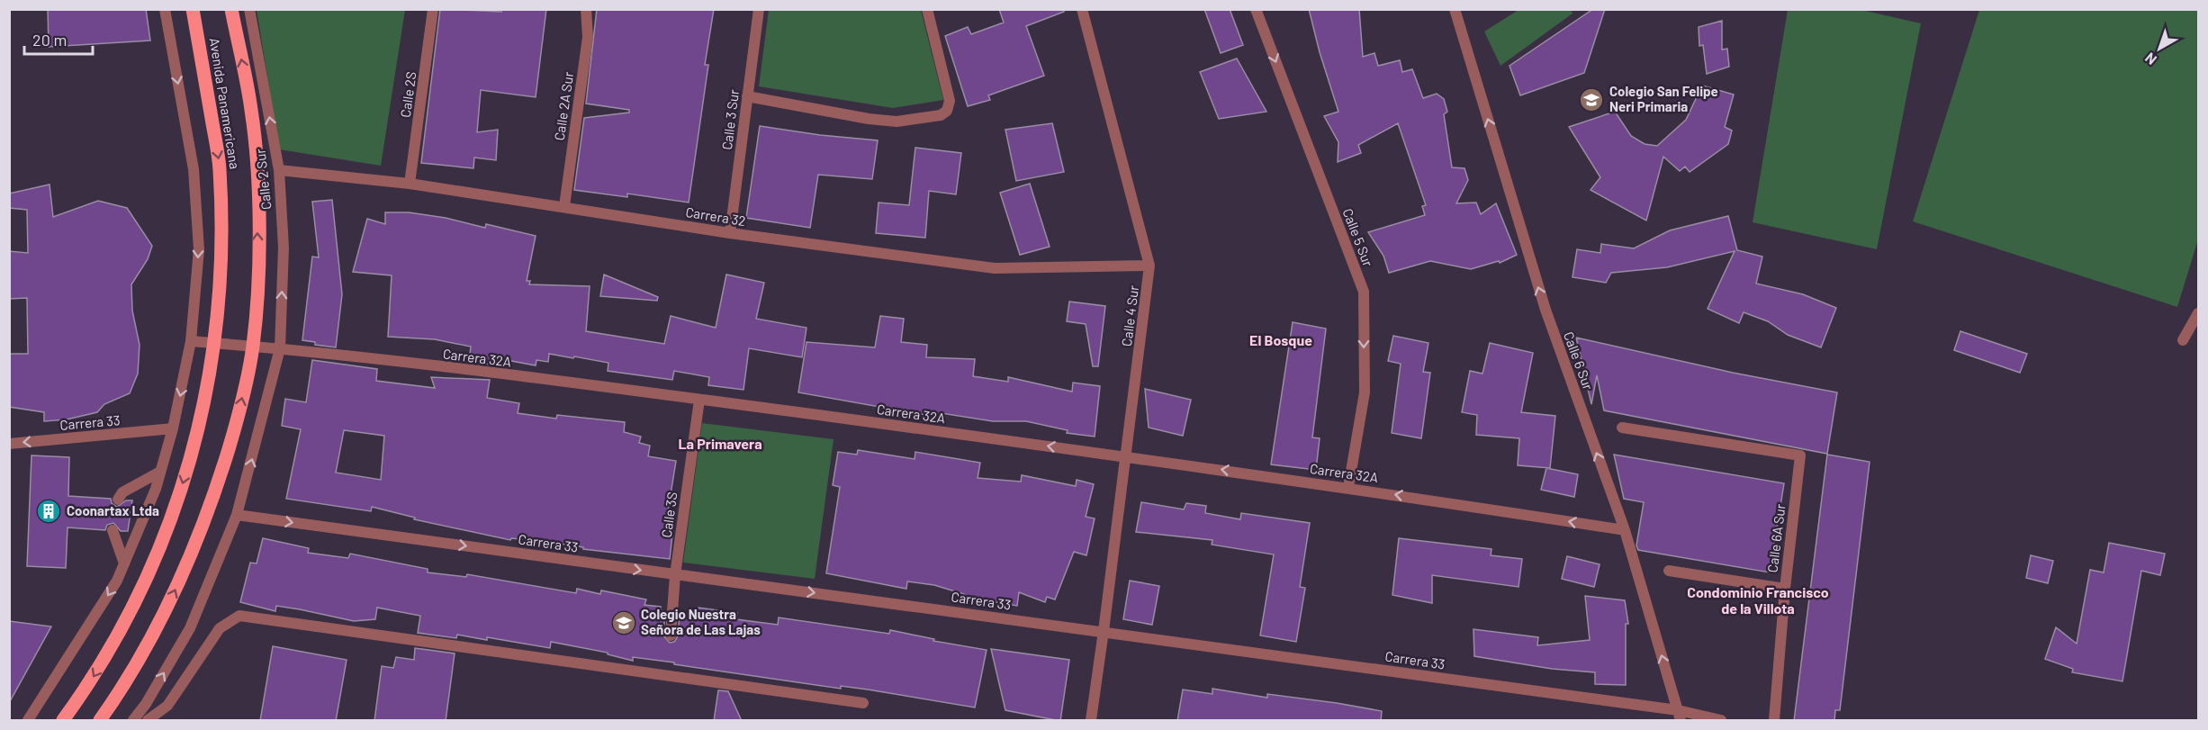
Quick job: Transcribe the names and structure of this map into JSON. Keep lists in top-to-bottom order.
{
  "streets": {
    "main road": ["Avenida Panamericana"],
    "street": [
      "Calle 2S",
      "Calle 2A Sur",
      "Calle 3 Sur",
      "Calle 2 Sur",
      "Carrera 32",
      "Calle 5 Sur",
      "Calle 4 Sur",
      "Carrera 32A",
      "Calle 6 Sur",
      "Carrera 33",
      "Calle 3S",
      "Calle 6A Sur"
    ]
  },
  "crossings": [
    ["Calle 2S", "Carrera 32"],
    ["Avenida Panamericana", "Carrera 32A"],
    ["Calle 2A Sur", "Carrera 32"],
    ["Calle 3 Sur", "Carrera 32"],
    ["Calle 2 Sur", "Carrera 32"],
    ["Calle 2 Sur", "Carrera 32A"],
    ["Calle 2 Sur", "Carrera 33"],
    ["Carrera 32", "Calle 4 Sur"],
    ["Calle 5 Sur", "Carrera 32A"],
    ["Calle 4 Sur", "Carrera 32A"],
    ["Calle 4 Sur", "Carrera 33"],
    ["Carrera 32A", "Calle 6 Sur"],
    ["Carrera 32A", "Calle 3S"],
    ["Calle 6 Sur", "Carrera 33"],
    ["Carrera 33", "Calle 3S"]
  ],
  "one_way": ["Calle 5 Sur", "Carrera 32A", "Calle 6 Sur"],
  "districts": ["El Bosque", "La Primavera", "Condominio Francisco de la Villota"],
  "places": {
    "school or university": ["Colegio San Felipe Neri Primaria", "Colegio Nuestra Señora de Las Lajas"],
    "building": ["Coonartax Ltda"]
  },
  "scale_bar": "20 m",
  "north": "bottom left"
}
